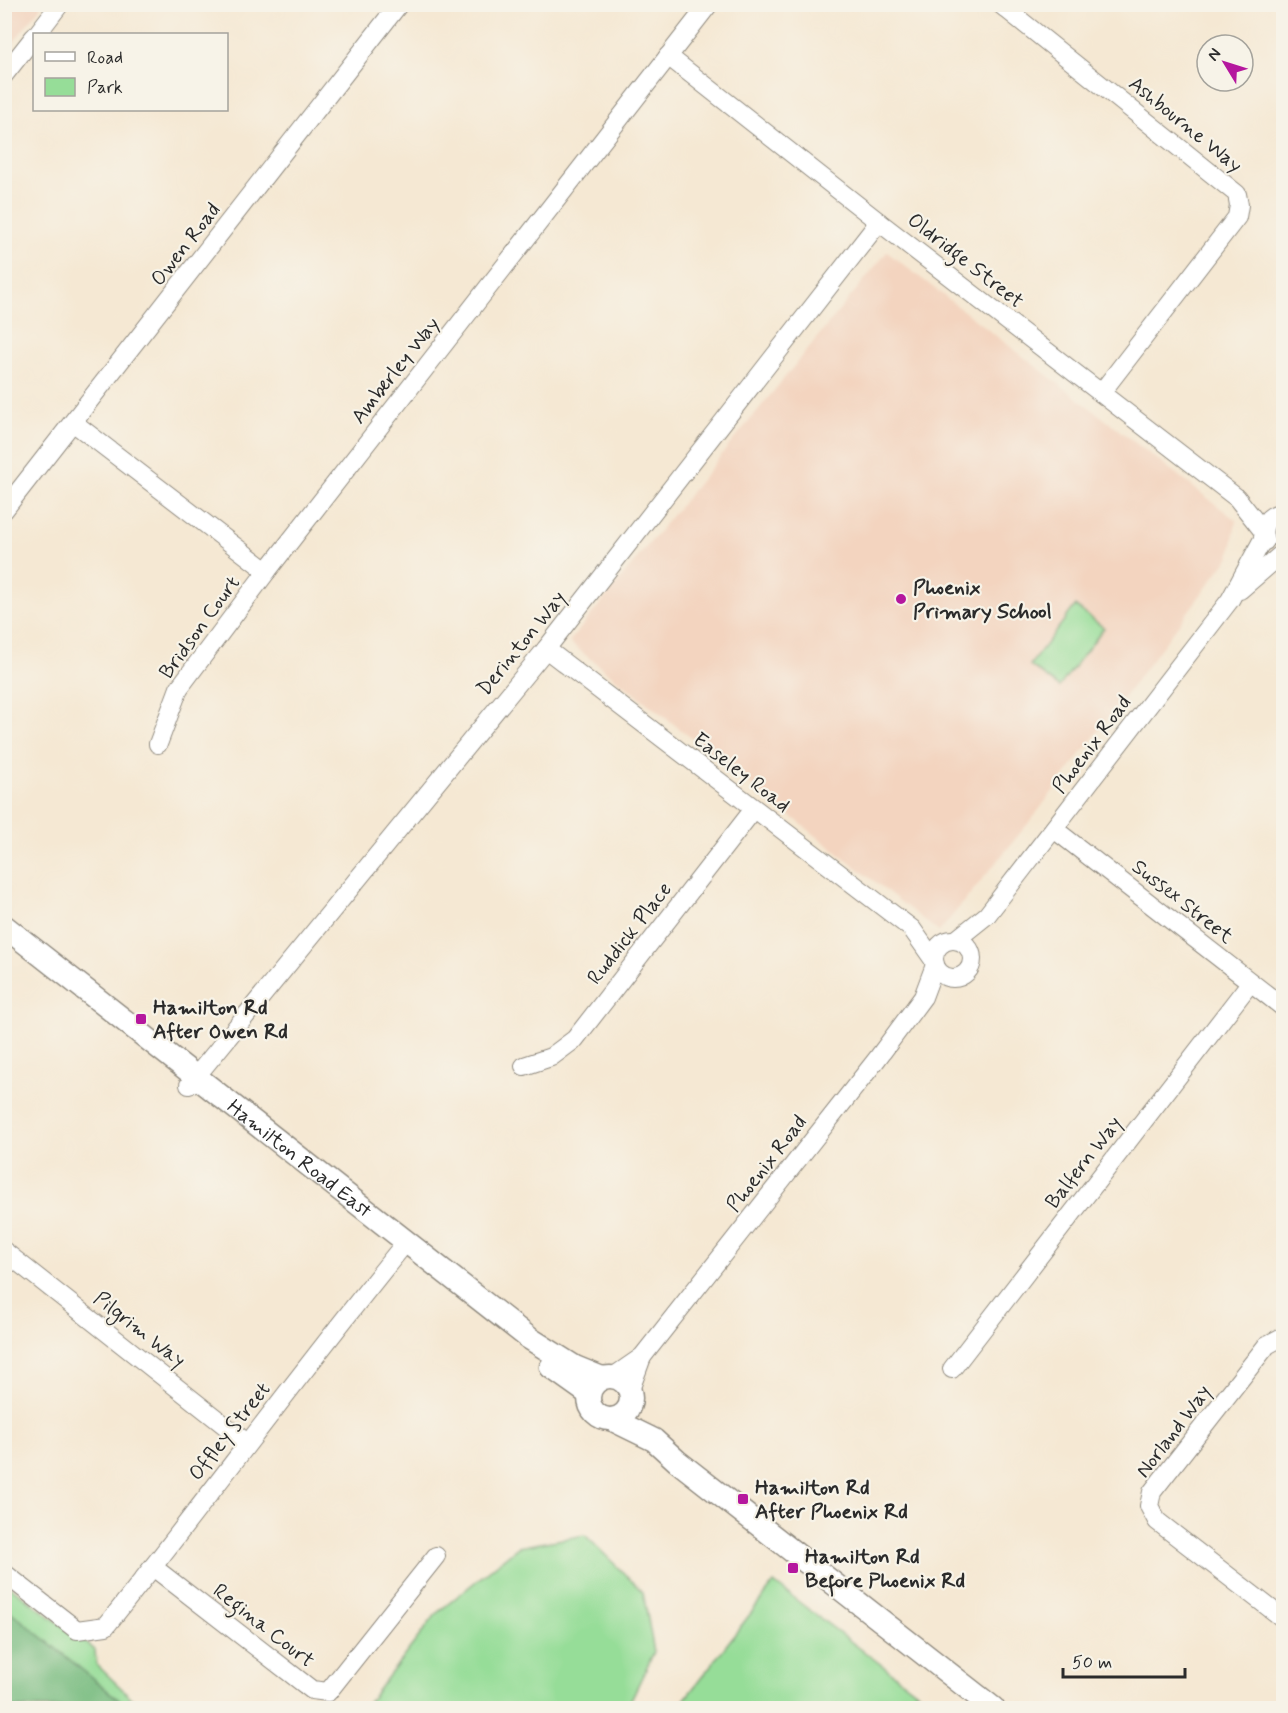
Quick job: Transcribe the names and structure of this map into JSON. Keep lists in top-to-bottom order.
{
  "streets": {
    "main road": ["Hamilton Road East"],
    "street": [
      "Ashbourne Way",
      "Owen Road",
      "Oldridge Street",
      "Amberley Way",
      "Bridson Court",
      "Derinton Way",
      "Phoenix Road",
      "Easeley Road",
      "Sussex Street",
      "Ruddick Place",
      "Balfern Way",
      "Pilgrim Way",
      "Offley Street",
      "Norland Way",
      "Regina Court"
    ]
  },
  "crossings": [
    ["Ashbourne Way", "Oldridge Street"],
    ["Oldridge Street", "Amberley Way"],
    ["Oldridge Street", "Derinton Way"],
    ["Oldridge Street", "Phoenix Road"],
    ["Amberley Way", "Bridson Court"],
    ["Derinton Way", "Easeley Road"],
    ["Derinton Way", "Hamilton Road East"],
    ["Phoenix Road", "Easeley Road"],
    ["Phoenix Road", "Sussex Street"],
    ["Phoenix Road", "Hamilton Road East"],
    ["Easeley Road", "Ruddick Place"],
    ["Sussex Street", "Balfern Way"],
    ["Hamilton Road East", "Offley Street"],
    ["Pilgrim Way", "Offley Street"],
    ["Offley Street", "Regina Court"]
  ],
  "places": {
    "other": ["Phoenix Primary School"],
    "transit": ["Hamilton Rd After Owen Rd", "Hamilton Rd After Phoenix Rd", "Hamilton Rd Before Phoenix Rd"]
  },
  "legend": ["Road", "Park"],
  "scale_bar": "50 m",
  "north": "top left"
}
